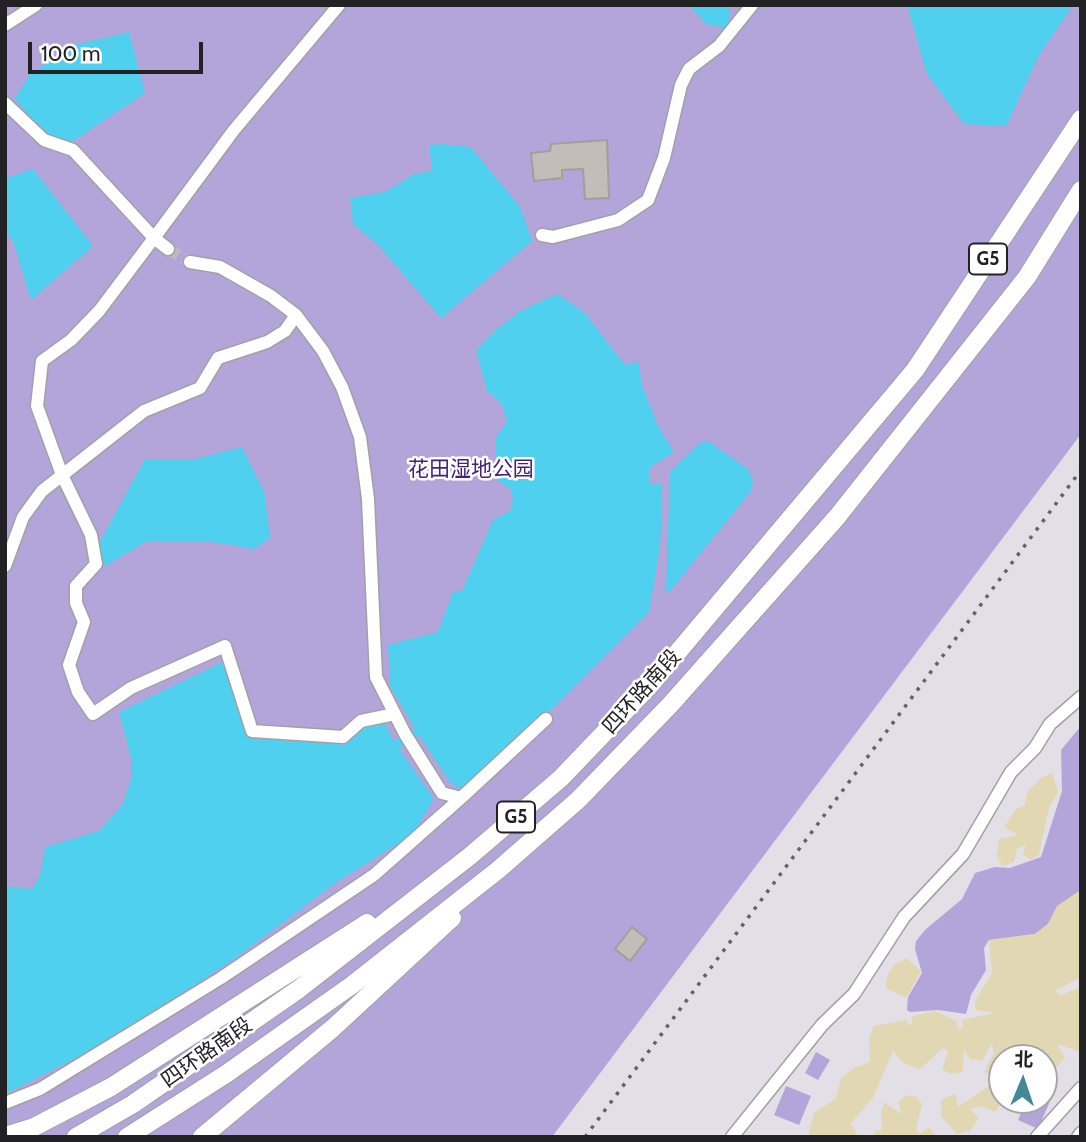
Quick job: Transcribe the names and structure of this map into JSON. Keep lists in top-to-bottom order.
{
  "streets": {
    "highway": ["G5", "四环路南段"]
  },
  "parks": ["花田湿地公园"],
  "scale_bar": "100 m",
  "north": "top"
}
